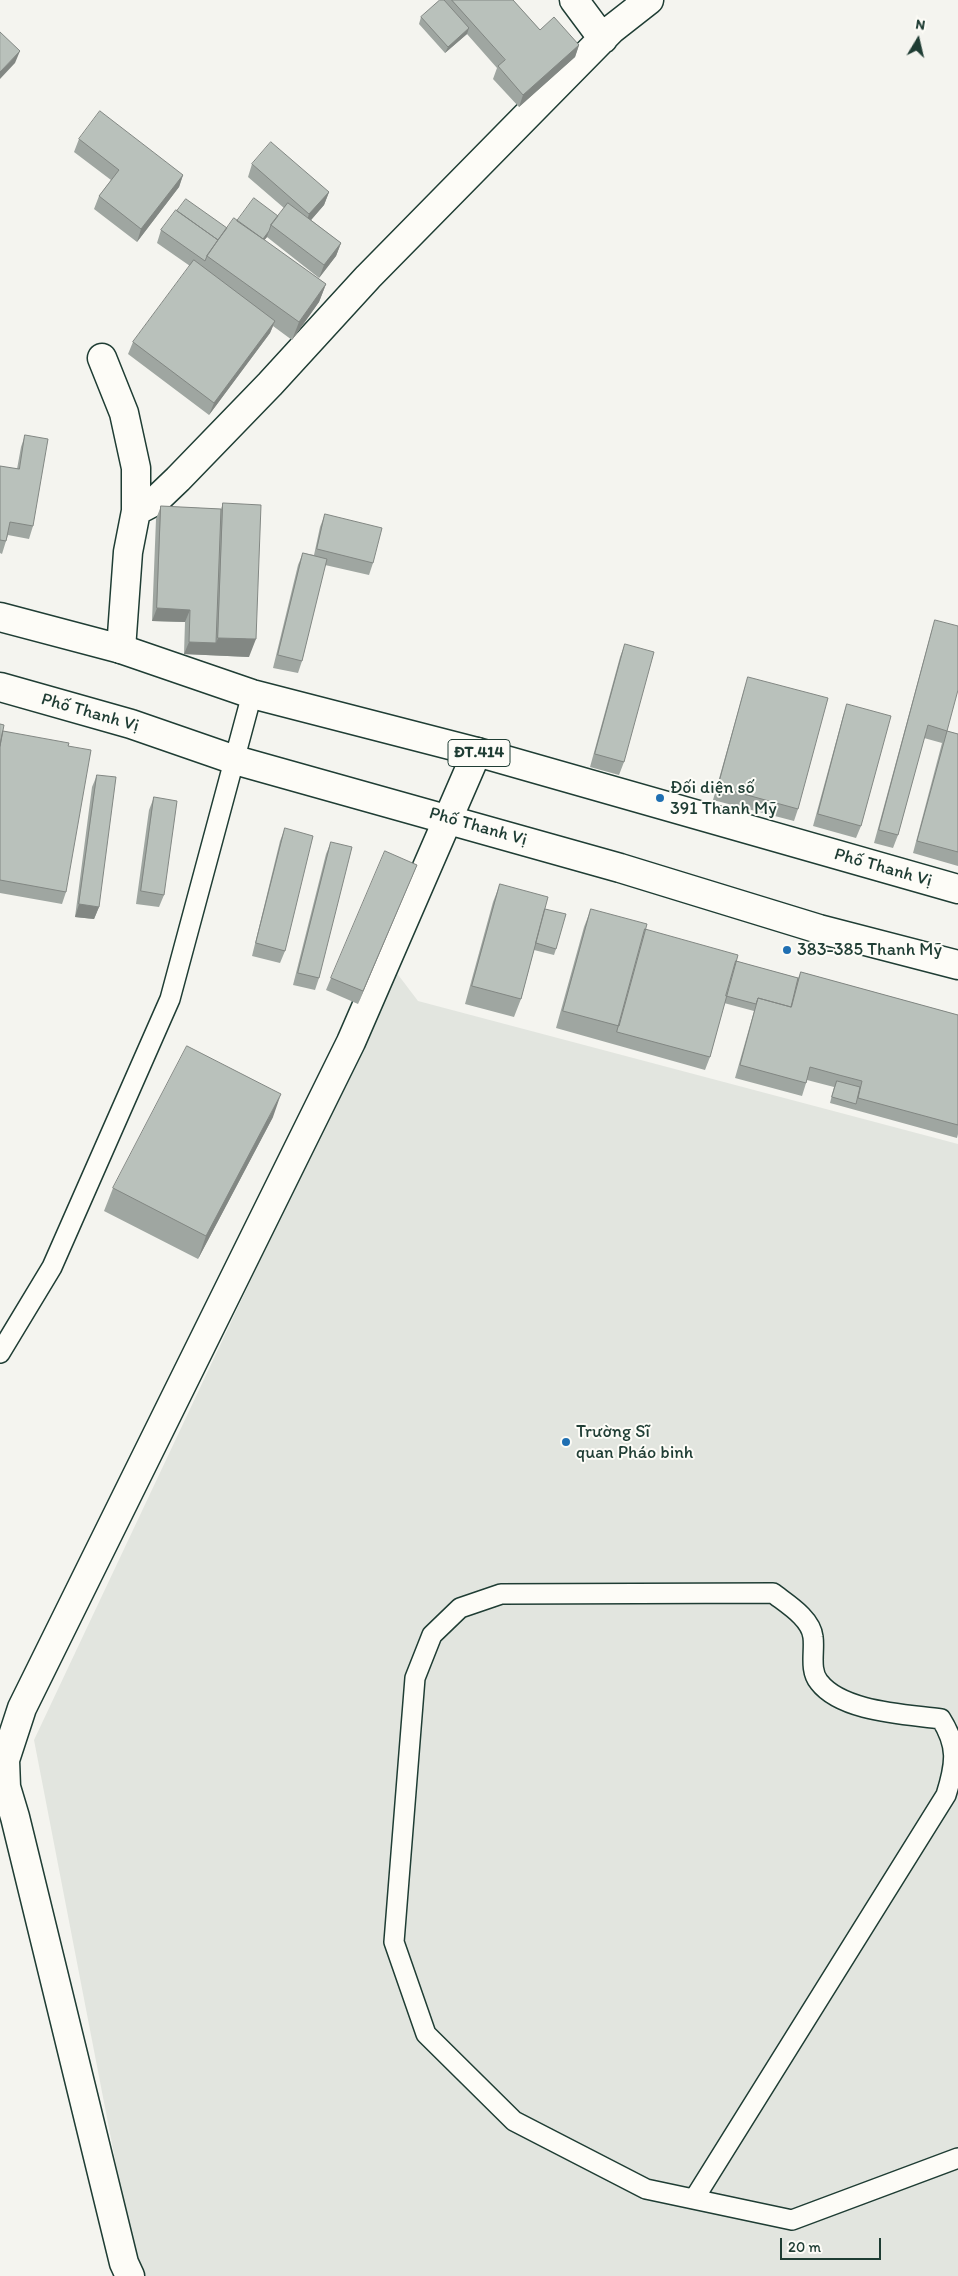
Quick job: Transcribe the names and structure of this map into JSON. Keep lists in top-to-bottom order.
{
  "streets": {
    "street": ["Phố Thanh Vị", "ĐT.414"]
  },
  "places": ["Đối diện số 391 Thanh Mỹ", "383-385 Thanh Mỹ", "Trường Sĩ quan Pháo binh"],
  "scale_bar": "20 m",
  "north": "top"
}
